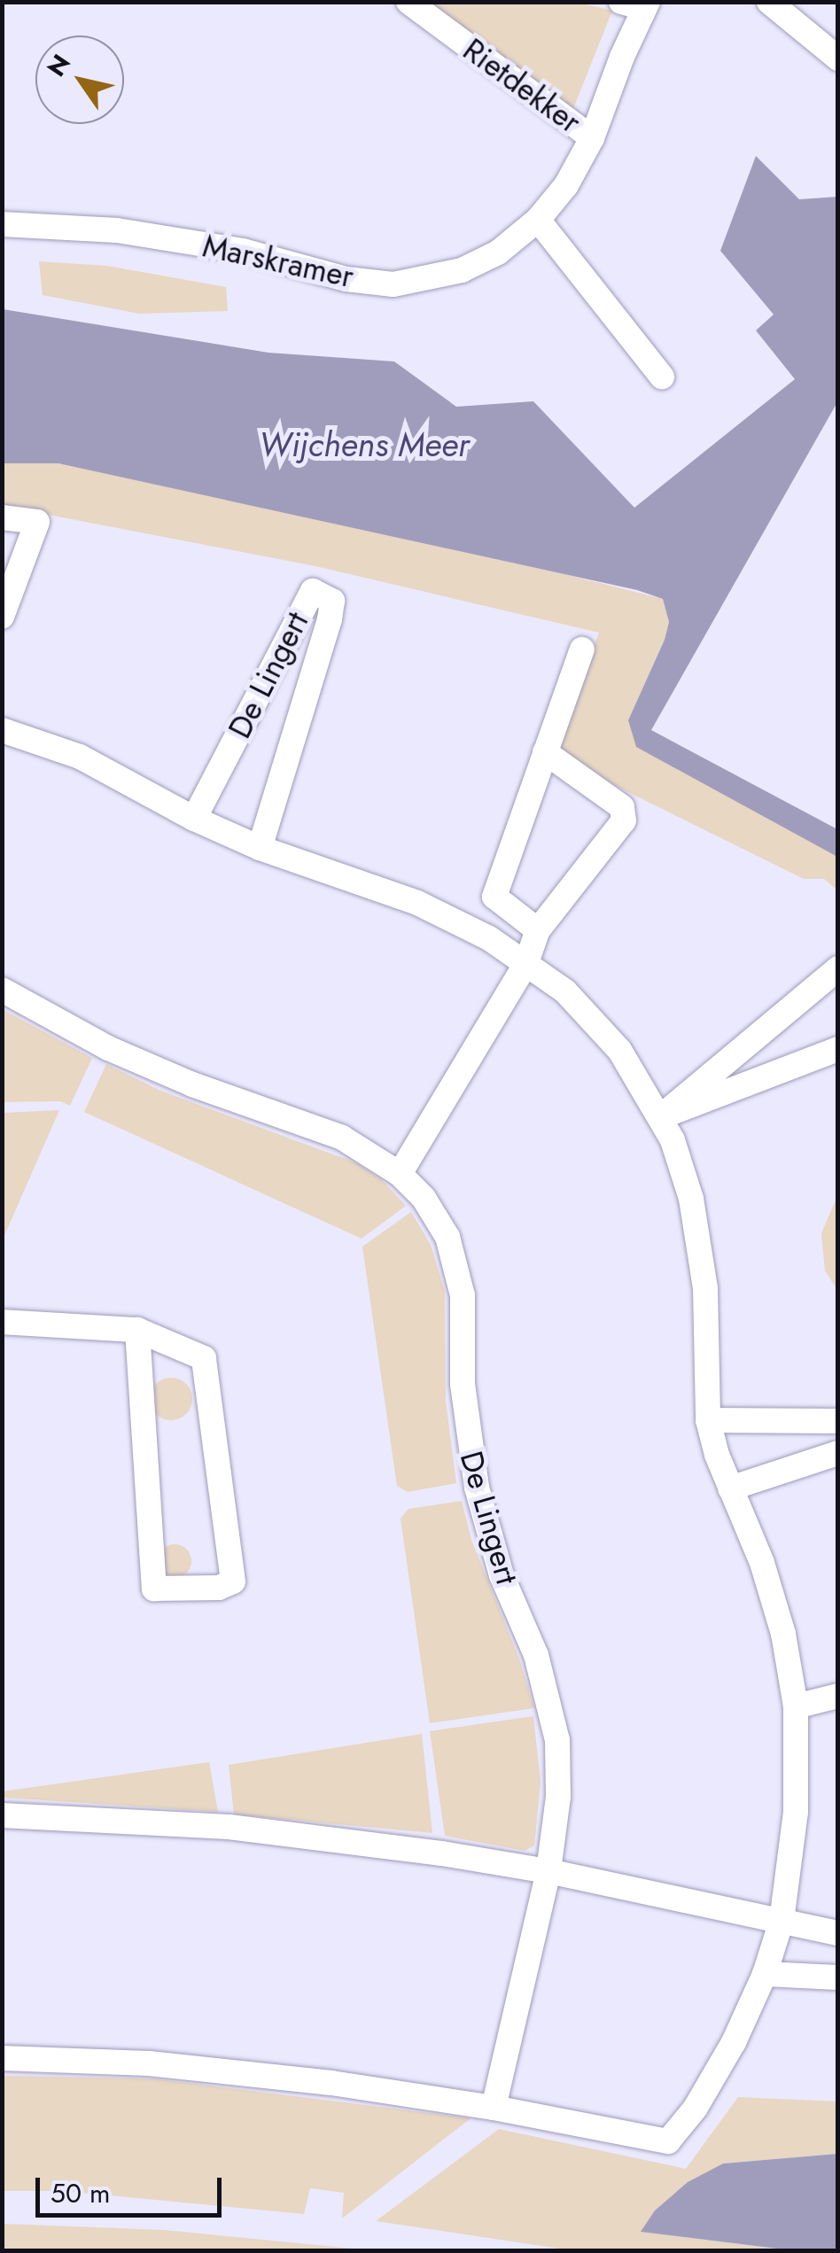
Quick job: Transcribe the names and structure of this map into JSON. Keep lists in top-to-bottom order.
{
  "streets": {
    "street": ["Rietdekker", "Marskramer", "De Lingert"]
  },
  "crossings": [
    ["Rietdekker", "Marskramer"]
  ],
  "water": ["Wijchens Meer"],
  "scale_bar": "50 m",
  "north": "top left"
}
